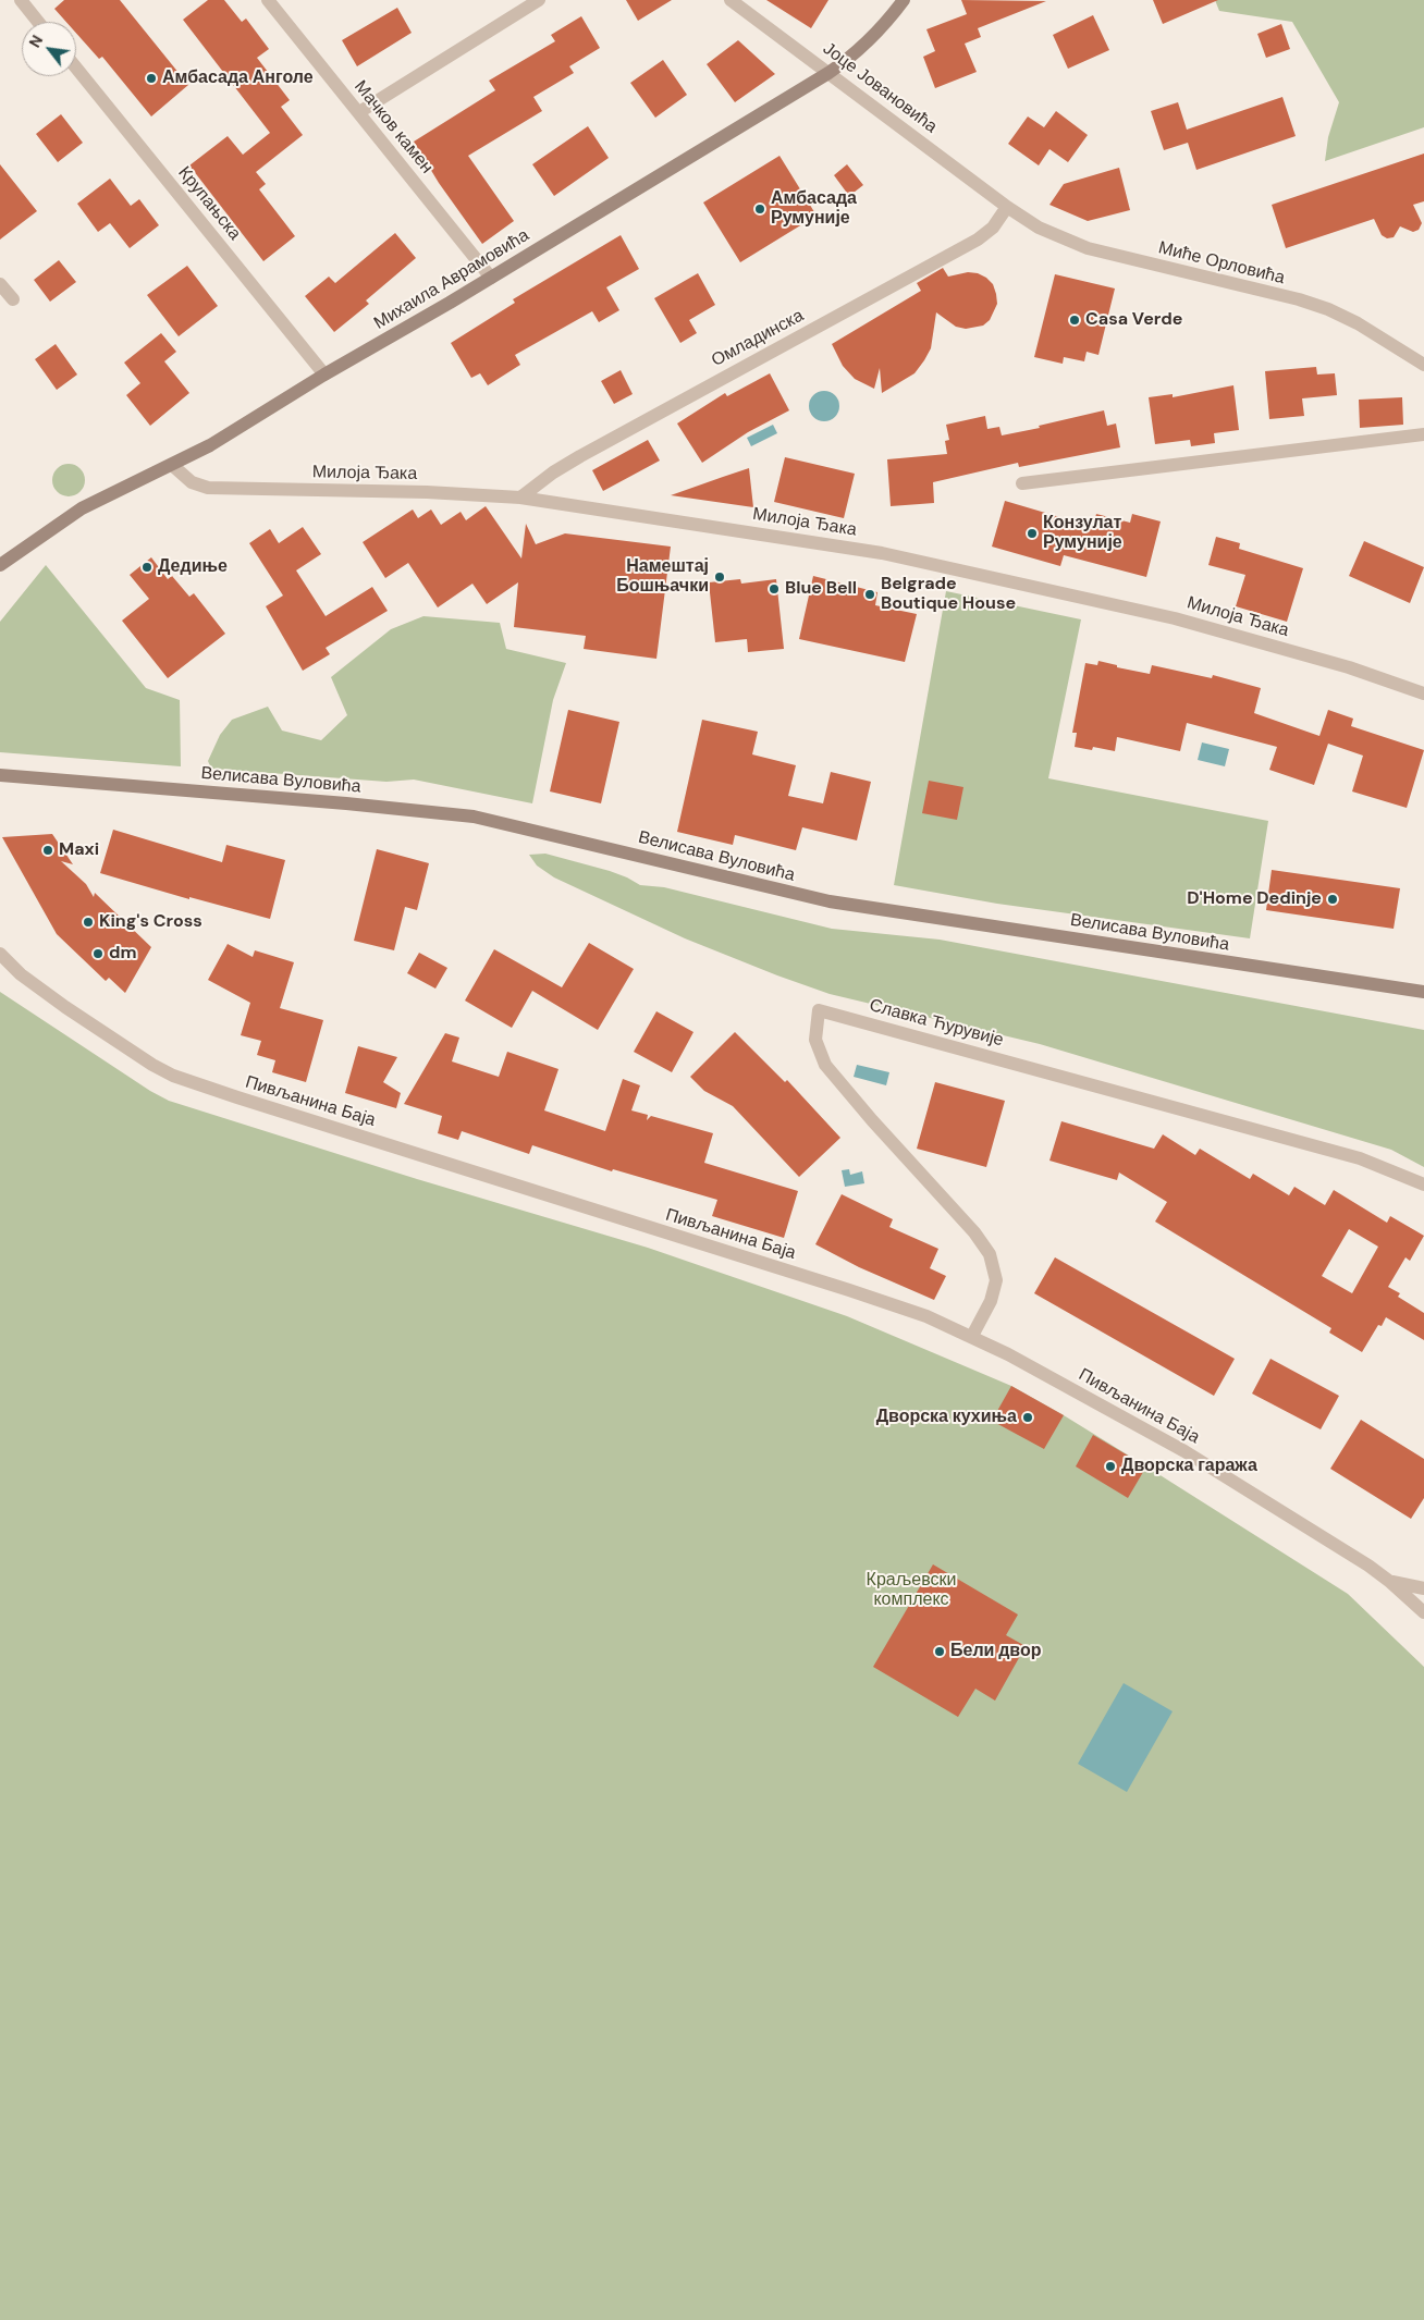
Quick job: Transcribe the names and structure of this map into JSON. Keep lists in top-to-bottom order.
{
  "streets": {
    "street": [
      "Јоце Јовановића",
      "Мачков камен",
      "Крупањска",
      "Миће Орловића",
      "Михаила Аврамовића",
      "Омладинска",
      "Милоја Ђака",
      "Велисава Вуловића",
      "Славка Ћурувије",
      "Пивљанина Баја"
    ]
  },
  "crossings": [
    ["Јоце Јовановића", "Миће Орловића"],
    ["Јоце Јовановића", "Михаила Аврамовића"],
    ["Јоце Јовановића", "Омладинска"],
    ["Мачков камен", "Михаила Аврамовића"],
    ["Крупањска", "Михаила Аврамовића"],
    ["Миће Орловића", "Омладинска"],
    ["Михаила Аврамовића", "Милоја Ђака"],
    ["Омладинска", "Милоја Ђака"],
    ["Славка Ћурувије", "Пивљанина Баја"]
  ],
  "parks": ["Краљевски комплекс"],
  "places": [
    "Амбасада Анголе",
    "Амбасада Румуније",
    "Casa Verde",
    "Конзулат Румуније",
    "Дедиње",
    "Намештај Бошњачки",
    "Blue Bell",
    "Belgrade Boutique House",
    "Maxi",
    "D'Home Dedinje",
    "King's Cross",
    "dm",
    "Дворска кухиња",
    "Дворска гаража",
    "Бели двор"
  ],
  "north": "top left"
}
